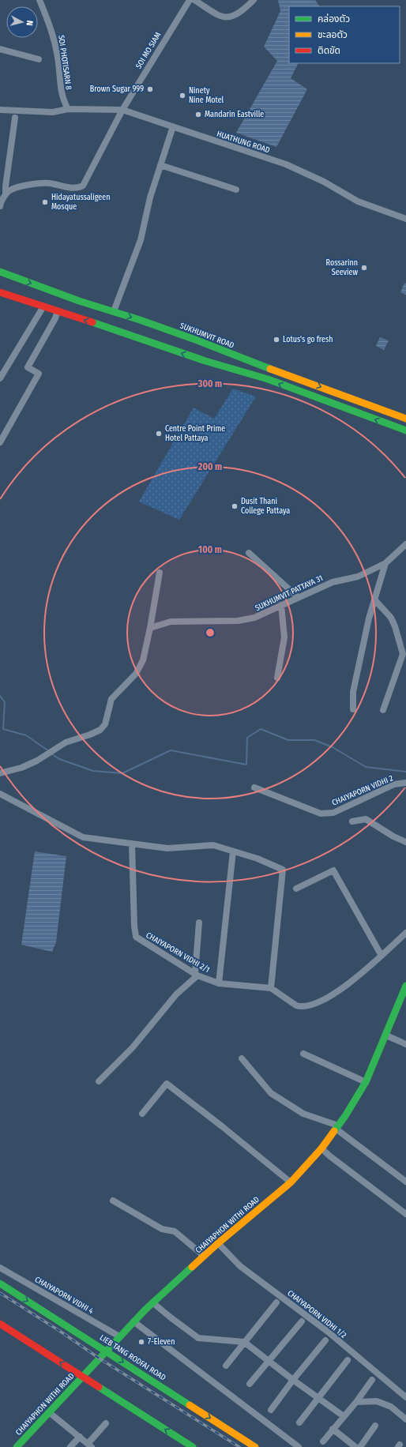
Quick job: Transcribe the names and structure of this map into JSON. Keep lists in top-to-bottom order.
{
  "streets": {
    "main road": ["SUKHUMVIT ROAD", "CHAIYAPHON WITHI ROAD", "LIEB TANG RODFAI ROAD"],
    "street": [
      "SOI MO SIAM",
      "SOI PHOTISARN 8",
      "HUATHUNG ROAD",
      "SUKHUMVIT PATTAYA 31",
      "CHAIYAPORN VIDHI 2",
      "CHAIYAPORN VIDHI 2/1",
      "CHAIYAPORN VIDHI 4",
      "CHAIYAPORN VIDHI 1/2"
    ]
  },
  "crossings": [
    ["SOI MO SIAM", "HUATHUNG ROAD"],
    ["SOI PHOTISARN 8", "HUATHUNG ROAD"],
    ["CHAIYAPHON WITHI ROAD", "CHAIYAPORN VIDHI 4"],
    ["CHAIYAPHON WITHI ROAD", "CHAIYAPORN VIDHI 1/2"],
    ["CHAIYAPHON WITHI ROAD", "LIEB TANG RODFAI ROAD"]
  ],
  "places": [
    "Brown Sugar 999",
    "Ninety Nine Motel",
    "Mandarin Eastville",
    "Hidayatussaligeen Mosque",
    "Rossarinn Seeview",
    "Lotus's go fresh",
    "Centre Point Prime Hotel Pattaya",
    "Dusit Thani College Pattaya",
    "7-Eleven"
  ],
  "legend": ["คล่องตัว", "ชะลอตัว", "ติดขัด"],
  "north": "right",
  "rings": ["300 m", "200 m", "100 m"]
}
